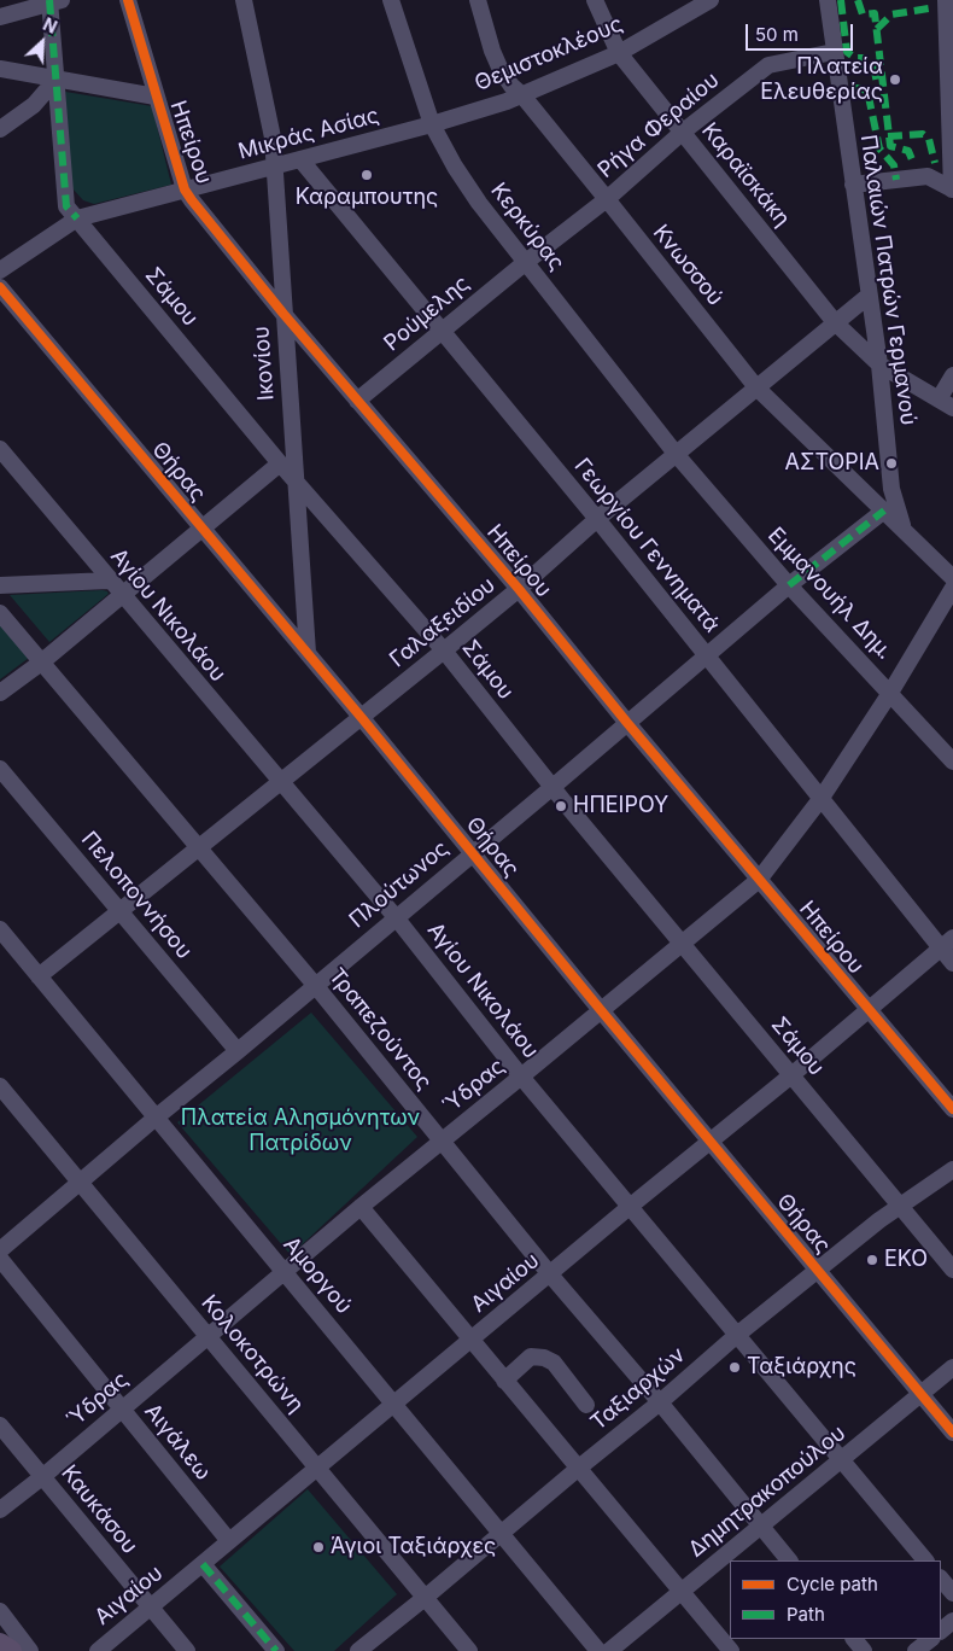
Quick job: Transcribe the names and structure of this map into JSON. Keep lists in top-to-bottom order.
{
  "streets": {
    "street": [
      "Θεμιστοκλέους",
      "Ρήγα Φεραίου",
      "Μικράς Ασίας",
      "Ηπείρου",
      "Καραϊσκάκη",
      "Κερκύρας",
      "Κνωσσού",
      "Παλαιών Πατρών Γερμανού",
      "Σάμου",
      "Ρούμελης",
      "Ικονίου",
      "Θήρας",
      "Γεωργίου Γεννηματά",
      "Εμμανουήλ Δημ.",
      "Αγίου Νικολάου",
      "Γαλαξειδίου",
      "Πλούτωνος",
      "Πελοποννήσου",
      "Τραπεζούντος",
      "Ύδρας",
      "Αμοργού",
      "Αιγαίου",
      "Κολοκοτρώνη",
      "Ταξιαρχών",
      "Αιγάλεω",
      "Δημητρακοπούλου",
      "Καυκάσου"
    ]
  },
  "crossings": [
    ["Θεμιστοκλέους", "Μικράς Ασίας"],
    ["Θεμιστοκλέους", "Καραϊσκάκη"],
    ["Θεμιστοκλέους", "Κερκύρας"],
    ["Θεμιστοκλέους", "Κνωσσού"],
    ["Ρήγα Φεραίου", "Καραϊσκάκη"],
    ["Ρήγα Φεραίου", "Κερκύρας"],
    ["Ρήγα Φεραίου", "Κνωσσού"],
    ["Ρήγα Φεραίου", "Παλαιών Πατρών Γερμανού"],
    ["Ρήγα Φεραίου", "Ρούμελης"],
    ["Μικράς Ασίας", "Ηπείρου"],
    ["Μικράς Ασίας", "Κερκύρας"],
    ["Μικράς Ασίας", "Σάμου"],
    ["Μικράς Ασίας", "Ικονίου"],
    ["Μικράς Ασίας", "Γεωργίου Γεννηματά"],
    ["Ηπείρου", "Ρούμελης"],
    ["Ηπείρου", "Ικονίου"],
    ["Ηπείρου", "Γαλαξειδίου"],
    ["Ηπείρου", "Πλούτωνος"],
    ["Ηπείρου", "Ύδρας"],
    ["Ηπείρου", "Αιγαίου"],
    ["Καραϊσκάκη", "Παλαιών Πατρών Γερμανού"],
    ["Καραϊσκάκη", "Γαλαξειδίου"],
    ["Κερκύρας", "Ρούμελης"],
    ["Κερκύρας", "Εμμανουήλ Δημ."],
    ["Κερκύρας", "Γαλαξειδίου"],
    ["Κνωσσού", "Παλαιών Πατρών Γερμανού"],
    ["Κνωσσού", "Γαλαξειδίου"],
    ["Κνωσσού", "Πλούτωνος"],
    ["Παλαιών Πατρών Γερμανού", "Γαλαξειδίου"],
    ["Σάμου", "Ικονίου"],
    ["Σάμου", "Γαλαξειδίου"],
    ["Σάμου", "Πλούτωνος"],
    ["Σάμου", "Ύδρας"],
    ["Σάμου", "Αιγαίου"],
    ["Σάμου", "Ταξιαρχών"],
    ["Ρούμελης", "Γεωργίου Γεννηματά"],
    ["Ικονίου", "Θήρας"],
    ["Θήρας", "Γαλαξειδίου"],
    ["Θήρας", "Πλούτωνος"],
    ["Θήρας", "Ύδρας"],
    ["Θήρας", "Αιγαίου"],
    ["Θήρας", "Ταξιαρχών"],
    ["Θήρας", "Δημητρακοπούλου"],
    ["Γεωργίου Γεννηματά", "Γαλαξειδίου"],
    ["Γεωργίου Γεννηματά", "Πλούτωνος"],
    ["Γεωργίου Γεννηματά", "Ύδρας"],
    ["Γεωργίου Γεννηματά", "Αιγαίου"],
    ["Εμμανουήλ Δημ.", "Γαλαξειδίου"],
    ["Εμμανουήλ Δημ.", "Πλούτωνος"],
    ["Εμμανουήλ Δημ.", "Ύδρας"],
    ["Αγίου Νικολάου", "Γαλαξειδίου"],
    ["Αγίου Νικολάου", "Πλούτωνος"],
    ["Αγίου Νικολάου", "Ύδρας"],
    ["Αγίου Νικολάου", "Αιγαίου"],
    ["Αγίου Νικολάου", "Ταξιαρχών"],
    ["Αγίου Νικολάου", "Δημητρακοπούλου"],
    ["Γαλαξειδίου", "Πελοποννήσου"],
    ["Γαλαξειδίου", "Τραπεζούντος"],
    ["Γαλαξειδίου", "Αμοργού"],
    ["Πλούτωνος", "Πελοποννήσου"],
    ["Πλούτωνος", "Τραπεζούντος"],
    ["Πλούτωνος", "Αμοργού"],
    ["Πλούτωνος", "Κολοκοτρώνη"],
    ["Τραπεζούντος", "Ύδρας"],
    ["Τραπεζούντος", "Αιγαίου"],
    ["Τραπεζούντος", "Ταξιαρχών"],
    ["Τραπεζούντος", "Δημητρακοπούλου"],
    ["Ύδρας", "Αμοργού"],
    ["Ύδρας", "Κολοκοτρώνη"],
    ["Ύδρας", "Αιγάλεω"],
    ["Ύδρας", "Καυκάσου"],
    ["Αμοργού", "Αιγαίου"],
    ["Αμοργού", "Ταξιαρχών"],
    ["Αιγαίου", "Κολοκοτρώνη"],
    ["Αιγαίου", "Αιγάλεω"],
    ["Αιγαίου", "Καυκάσου"],
    ["Κολοκοτρώνη", "Ταξιαρχών"]
  ],
  "parks": ["Πλατεία Αλησμόνητων Πατρίδων"],
  "places": [
    "Πλατεία Ελευθερίας",
    "Καραμπουτης",
    "ΑΣΤΟΡΙΑ",
    "ΗΠΕΙΡΟΥ",
    "EKO",
    "Ταξιάρχης",
    "Άγιοι Ταξιάρχες"
  ],
  "legend": ["Cycle path", "Path"],
  "scale_bar": "50 m",
  "north": "top right"
}
